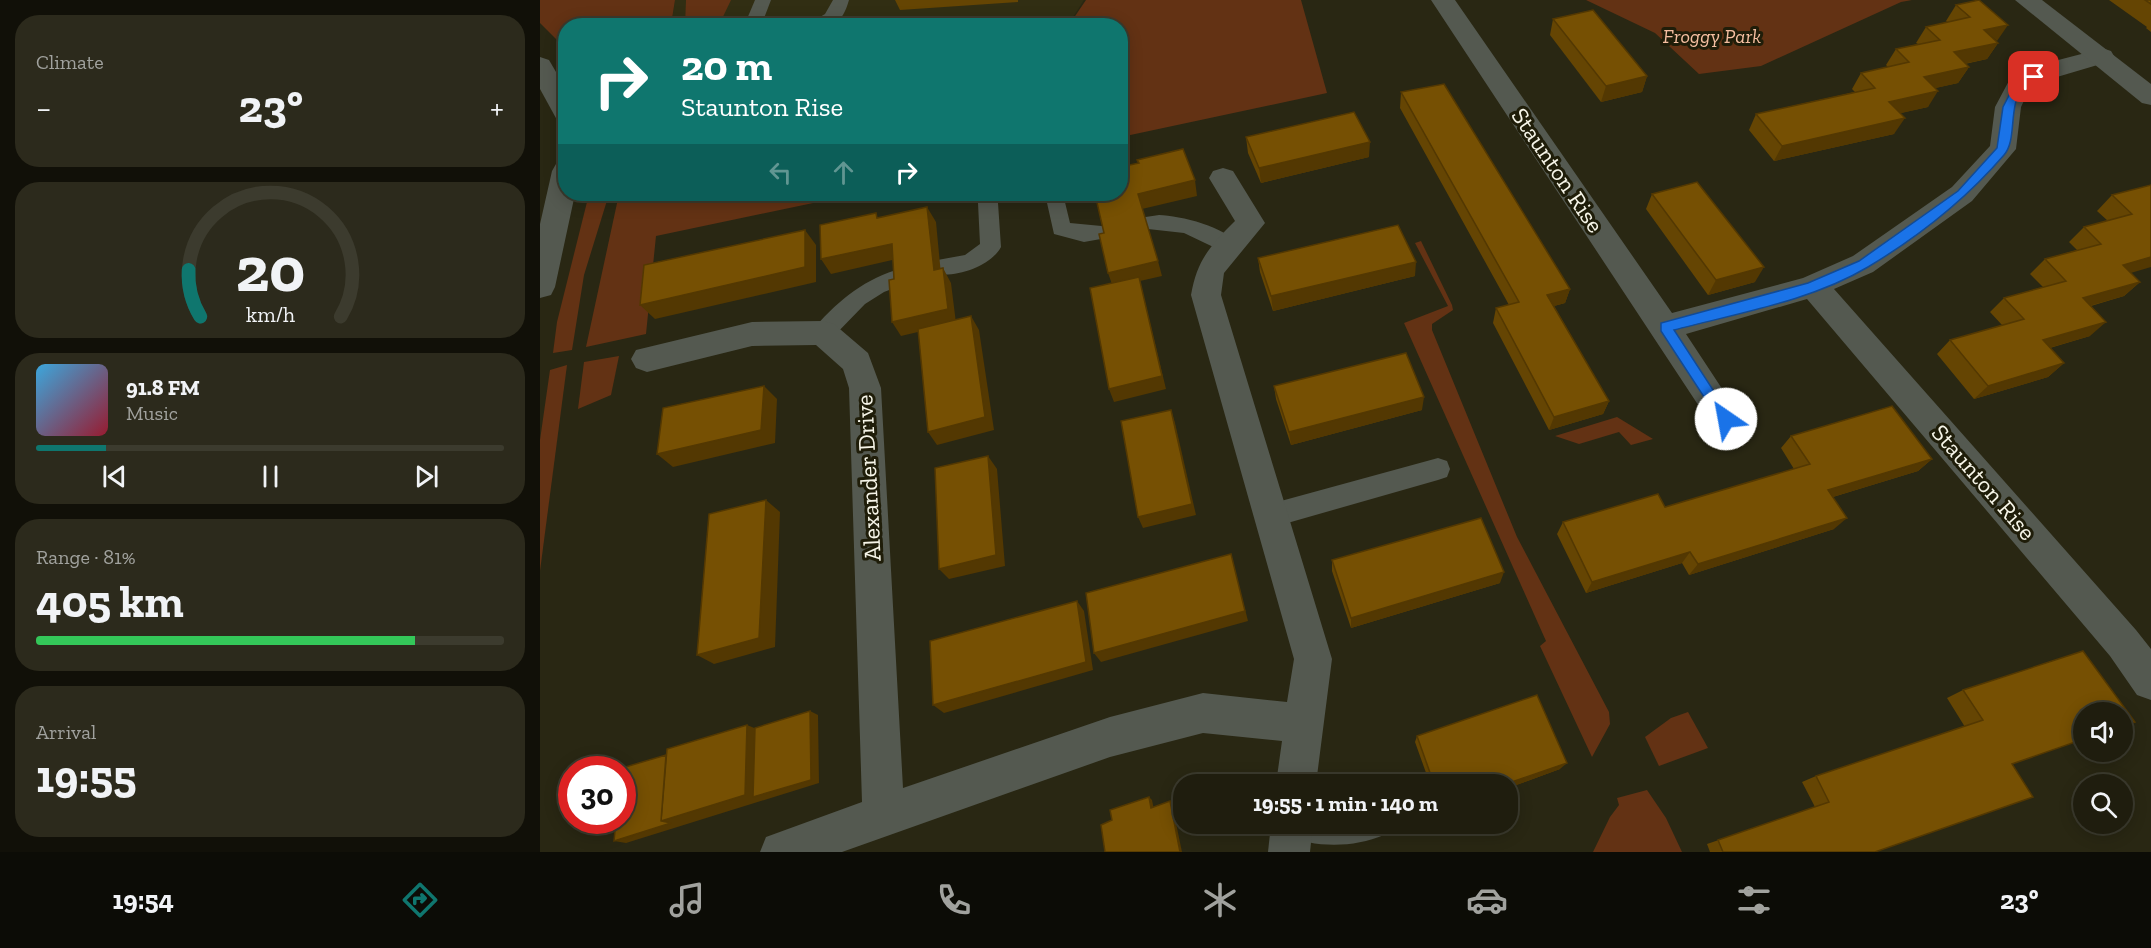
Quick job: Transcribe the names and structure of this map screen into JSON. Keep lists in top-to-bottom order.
{
  "streets": {
    "street": ["Staunton Rise", "Alexander Drive"]
  },
  "parks": ["Froggy Park"],
  "page": {
    "tile": [
      "Climate",
      ["Range · 81%", "405 km"],
      ["Arrival", "19:55"]
    ],
    "turn": ["20 m", "Staunton Rise"],
    "heat": ["−", "23°", "+"],
    "song": ["91.8 FM", "Music"],
    "limit": "30",
    "trip": "19:55 · 1 min · 140 m",
    "tabs": ["19:54", "23°"],
    "gauge": ["20", "km/h"]
  }
}
